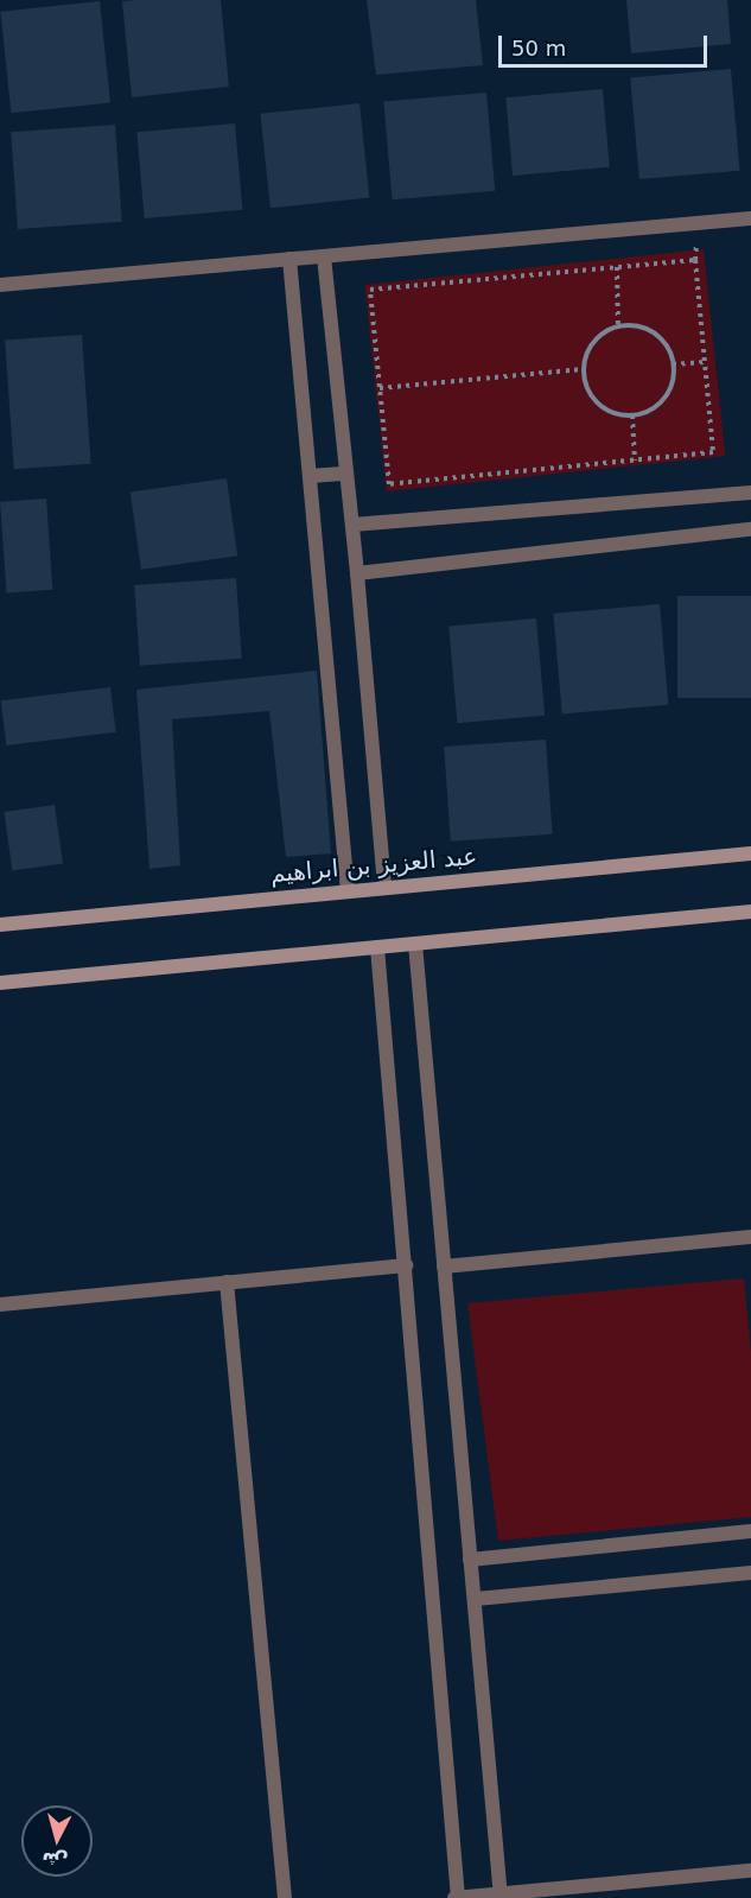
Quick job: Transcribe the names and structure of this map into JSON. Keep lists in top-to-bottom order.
{
  "streets": {
    "street": ["عبد العزيز بن ابراهيم"]
  },
  "scale_bar": "50 m",
  "north": "bottom"
}
